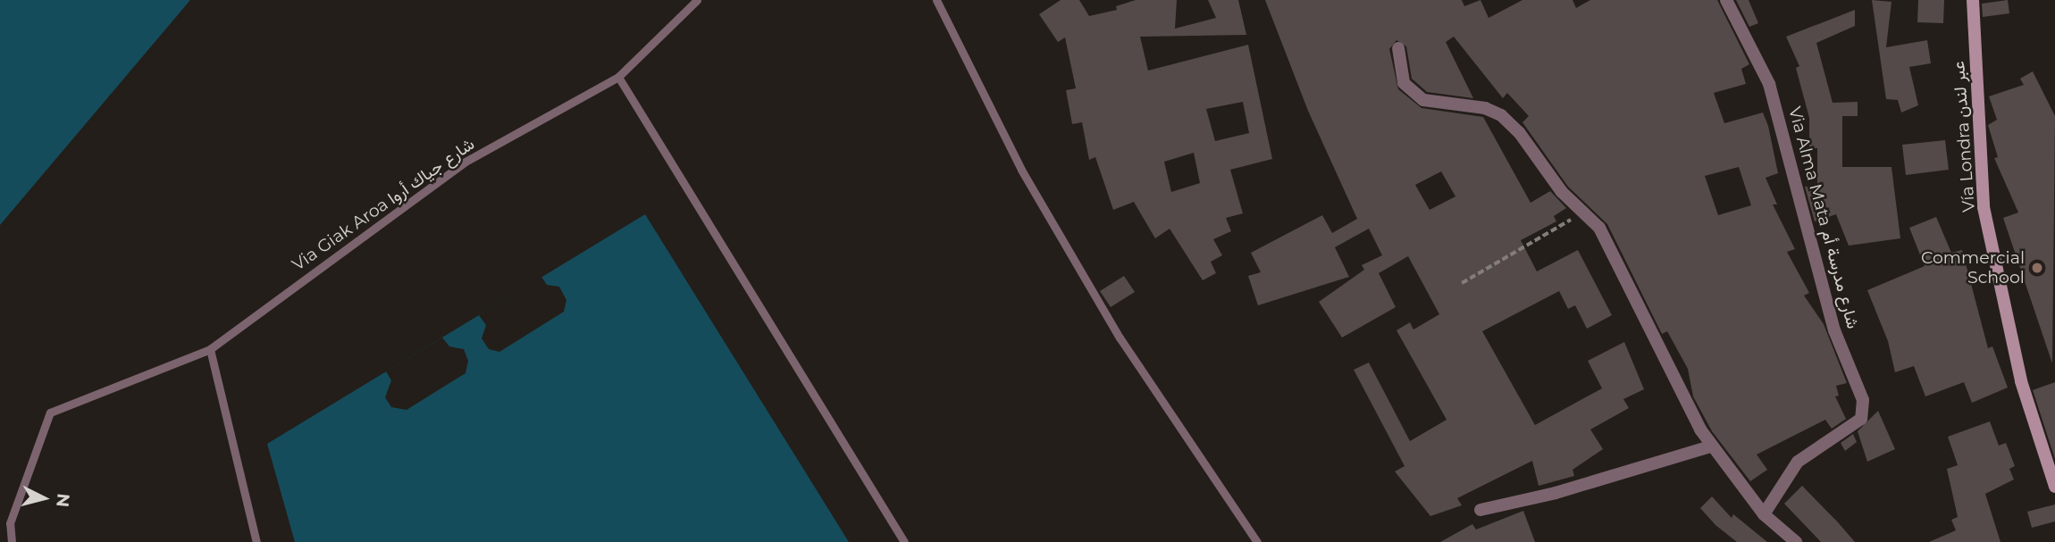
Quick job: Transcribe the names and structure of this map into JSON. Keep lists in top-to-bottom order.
{
  "streets": {
    "main road": ["Vía Londra عبر لندن"],
    "street": ["Via Alma Mata شارع مدرسة أم"],
    "lane": ["Via Giak Aroa شارع جياك أروا"]
  },
  "places": ["Commercial School"],
  "north": "right"
}
